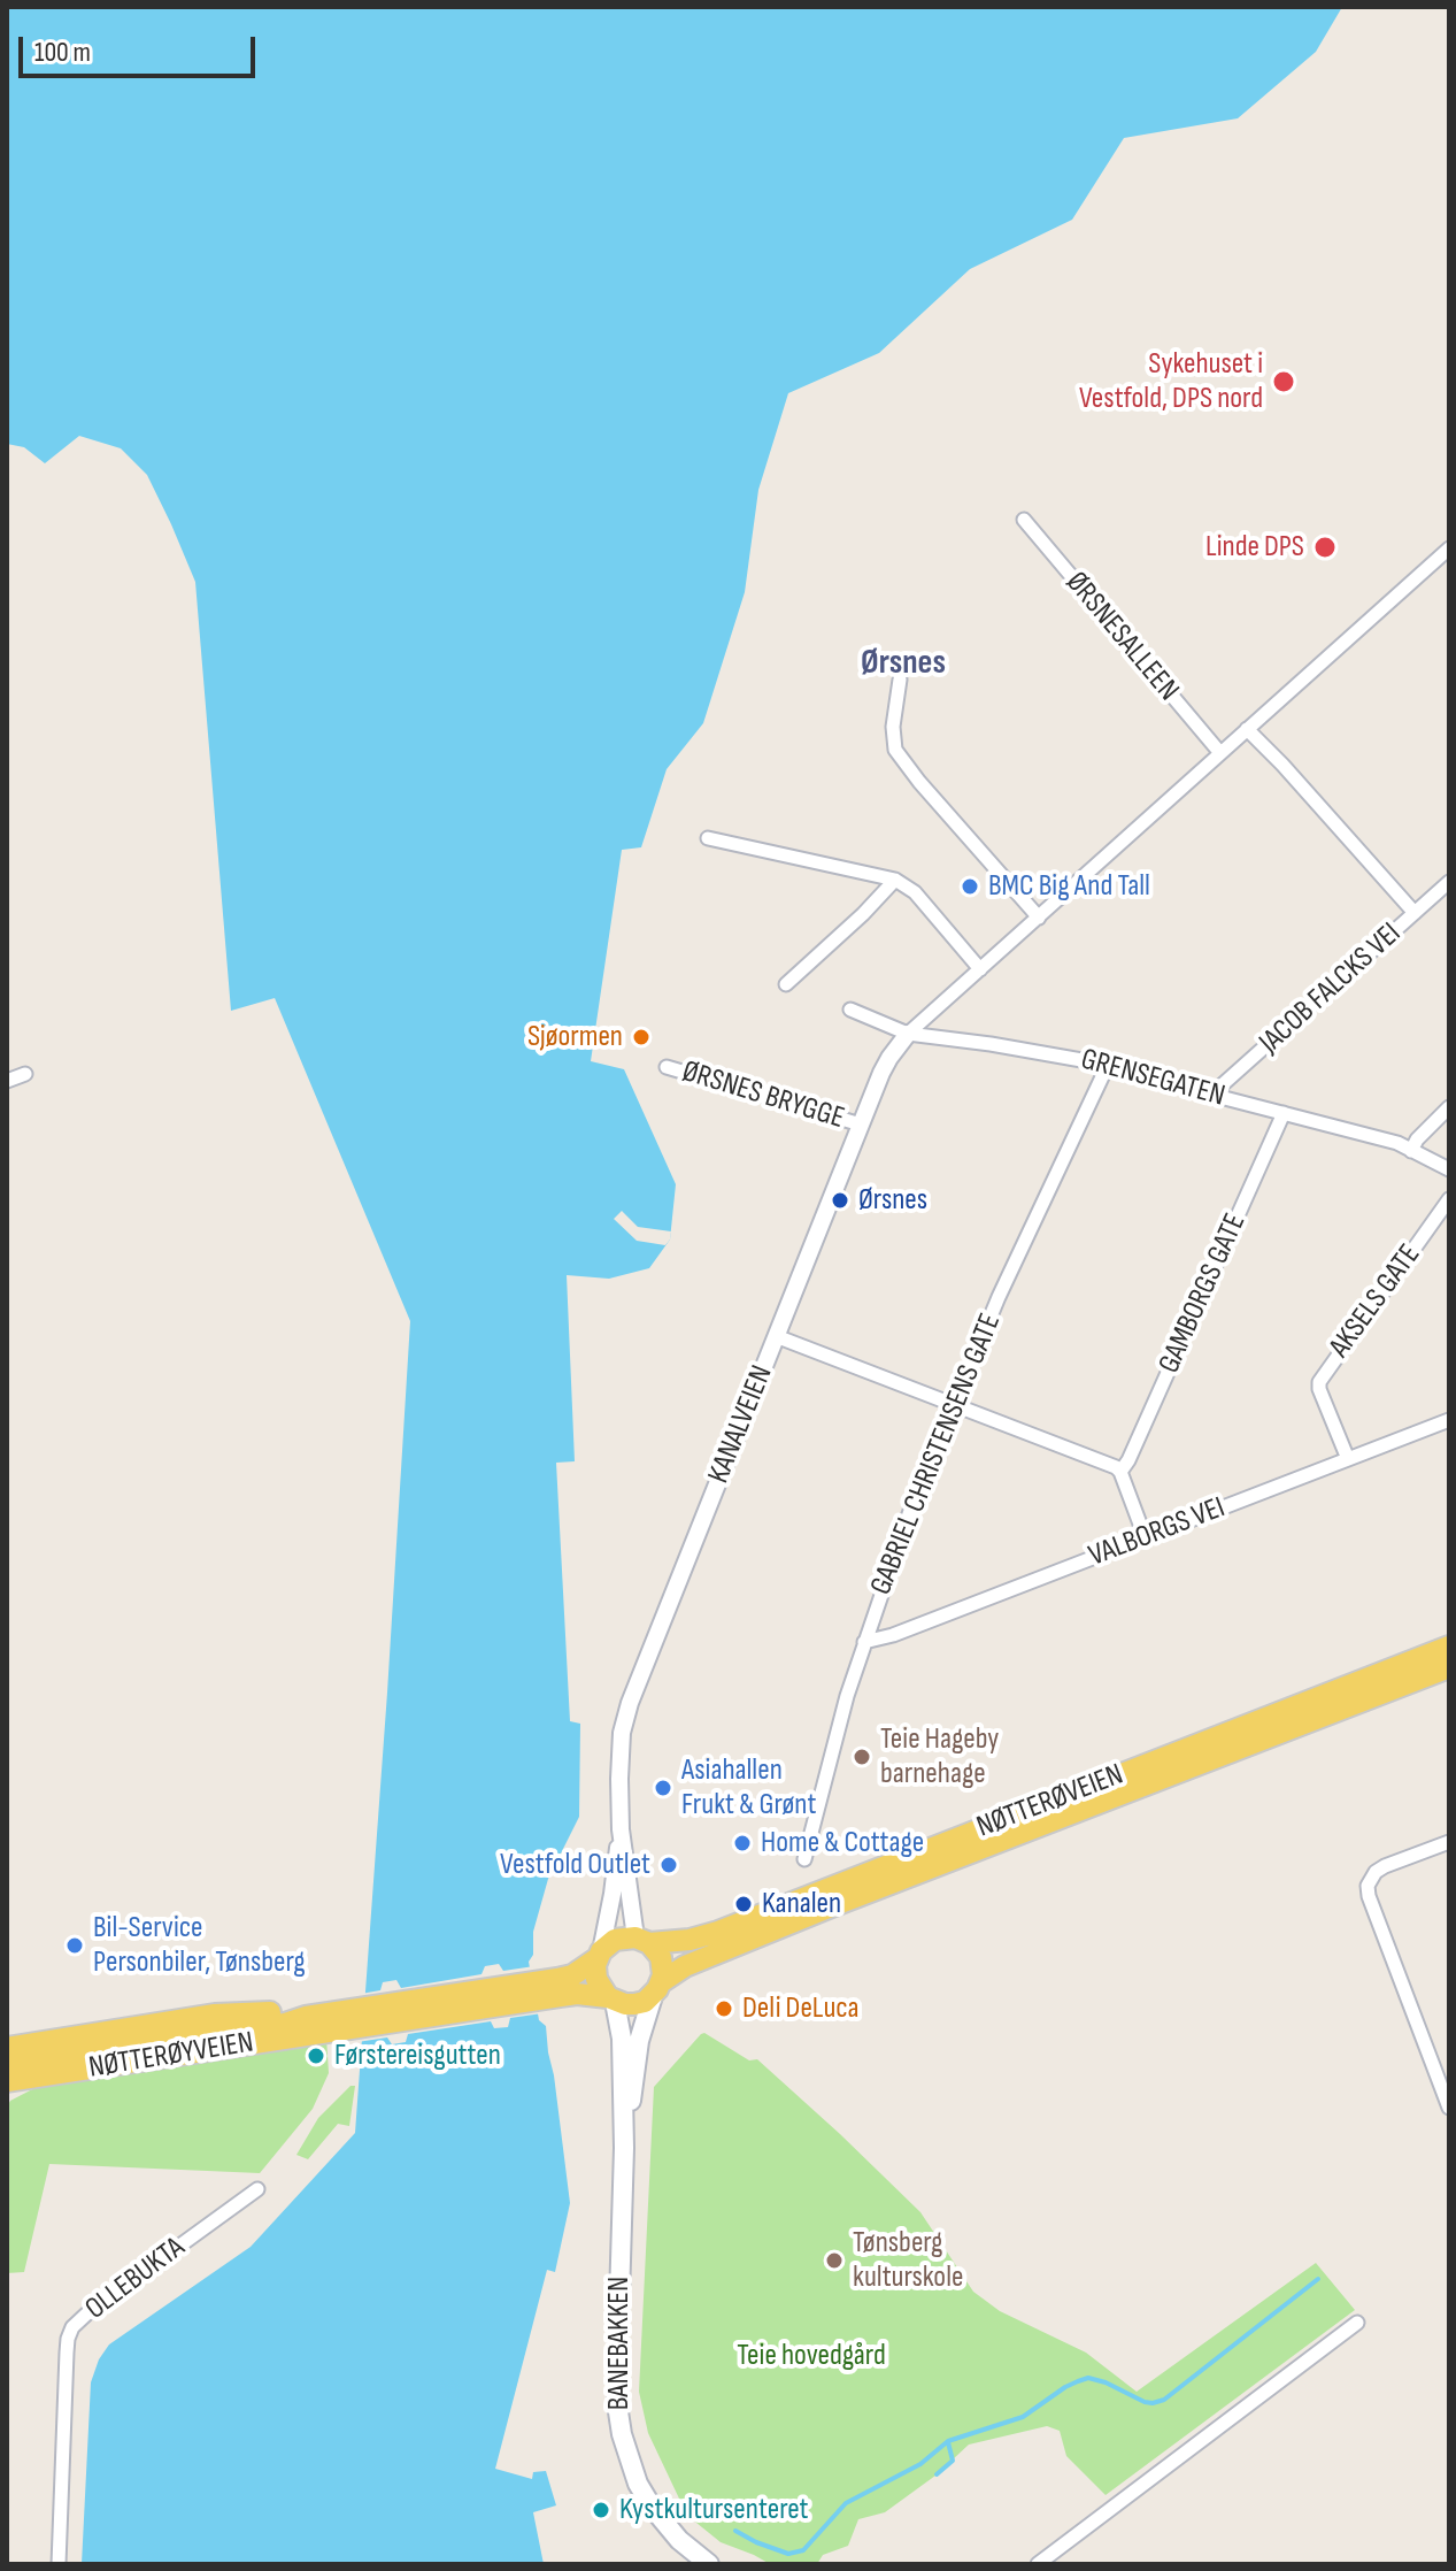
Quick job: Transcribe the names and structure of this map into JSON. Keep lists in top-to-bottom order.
{
  "streets": {
    "main road": ["NØTTERØVEIEN", "NØTTERØYVEIEN", "BANEBAKKEN"],
    "street": [
      "ØRSNESALLEEN",
      "JACOB FALCKS VEI",
      "GRENSEGATEN",
      "ØRSNES BRYGGE",
      "GAMBORGS GATE",
      "AKSELS GATE",
      "KANALVEIEN",
      "GABRIEL CHRISTENSENS GATE",
      "VALBORGS VEI",
      "OLLEBUKTA"
    ]
  },
  "crossings": [
    ["JACOB FALCKS VEI", "GRENSEGATEN"],
    ["GRENSEGATEN", "GAMBORGS GATE"],
    ["GRENSEGATEN", "KANALVEIEN"],
    ["GRENSEGATEN", "GABRIEL CHRISTENSENS GATE"],
    ["ØRSNES BRYGGE", "KANALVEIEN"],
    ["AKSELS GATE", "VALBORGS VEI"],
    ["KANALVEIEN", "NØTTERØVEIEN"],
    ["KANALVEIEN", "BANEBAKKEN"],
    ["GABRIEL CHRISTENSENS GATE", "VALBORGS VEI"],
    ["NØTTERØVEIEN", "BANEBAKKEN"]
  ],
  "districts": ["Ørsnes"],
  "parks": ["Teie hovedgård"],
  "places": [
    "Sykehuset i Vestfold, DPS nord",
    "Linde DPS",
    "BMC Big And Tall",
    "Sjøormen",
    "Ørsnes",
    "Teie Hageby barnehage",
    "Asiahallen Frukt & Grønt",
    "Home & Cottage",
    "Vestfold Outlet",
    "Kanalen",
    "Bil-Service Personbiler, Tønsberg",
    "Deli DeLuca",
    "Førstereisgutten",
    "Tønsberg kulturskole",
    "Kystkultursenteret"
  ],
  "scale_bar": "100 m"
}
